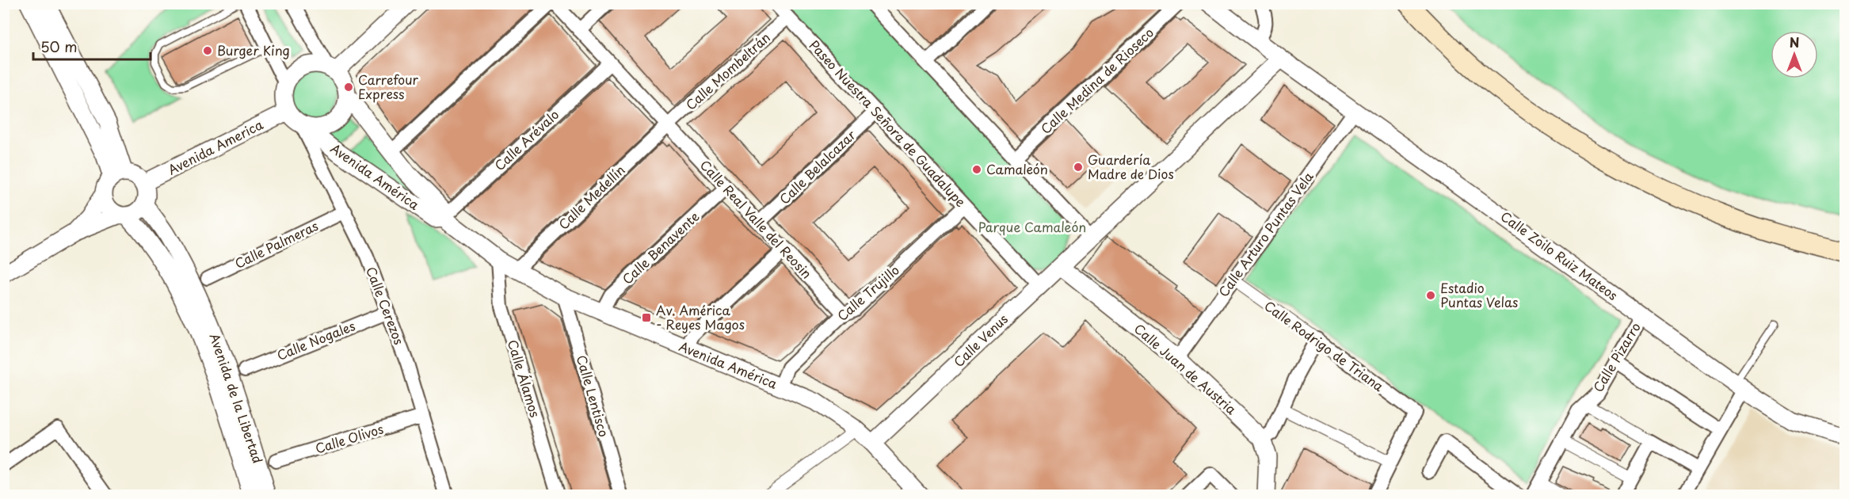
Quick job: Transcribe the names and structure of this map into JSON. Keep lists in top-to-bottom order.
{
  "streets": {
    "street": [
      "Calle Mombeltrán",
      "Calle Medina de Rioseco",
      "Paseo Nuestra Señora de Guadalupe",
      "Calle Arévalo",
      "Avenida America",
      "Calle Belalcazar",
      "Avenida América",
      "Calle Medellín",
      "Calle Real Valle del Reosin",
      "Calle Arturo Puntas Vela",
      "Calle Palmeras",
      "Calle Benavente",
      "Calle Zoilo Ruiz Mateos",
      "Calle Trujillo",
      "Calle Cerezos",
      "Calle Nogales",
      "Calle Venus",
      "Calle Rodrigo de Triana",
      "Calle Pizarro",
      "Calle Juan de Austria",
      "Calle Álamos",
      "Calle Lentisco",
      "Avenida de la Libertad",
      "Calle Olivos"
    ]
  },
  "crossings": [
    ["Calle Mombeltrán", "Paseo Nuestra Señora de Guadalupe"],
    ["Calle Mombeltrán", "Calle Medellín"],
    ["Calle Mombeltrán", "Calle Real Valle del Reosin"],
    ["Paseo Nuestra Señora de Guadalupe", "Calle Belalcazar"],
    ["Paseo Nuestra Señora de Guadalupe", "Calle Trujillo"],
    ["Paseo Nuestra Señora de Guadalupe", "Calle Venus"],
    ["Calle Arévalo", "Avenida América"],
    ["Calle Arévalo", "Calle Real Valle del Reosin"],
    ["Avenida America", "Avenida América"],
    ["Avenida America", "Calle Cerezos"],
    ["Avenida America", "Avenida de la Libertad"],
    ["Calle Belalcazar", "Calle Real Valle del Reosin"],
    ["Avenida América", "Calle Medellín"],
    ["Avenida América", "Calle Benavente"],
    ["Avenida América", "Calle Trujillo"],
    ["Avenida América", "Calle Cerezos"],
    ["Avenida América", "Calle Venus"],
    ["Avenida América", "Calle Álamos"],
    ["Avenida América", "Calle Lentisco"],
    ["Calle Medellín", "Calle Real Valle del Reosin"],
    ["Calle Real Valle del Reosin", "Calle Benavente"],
    ["Calle Real Valle del Reosin", "Calle Trujillo"],
    ["Calle Arturo Puntas Vela", "Calle Zoilo Ruiz Mateos"],
    ["Calle Arturo Puntas Vela", "Calle Rodrigo de Triana"],
    ["Calle Arturo Puntas Vela", "Calle Juan de Austria"],
    ["Calle Palmeras", "Calle Cerezos"],
    ["Calle Zoilo Ruiz Mateos", "Calle Venus"],
    ["Calle Zoilo Ruiz Mateos", "Calle Pizarro"],
    ["Calle Cerezos", "Calle Nogales"],
    ["Calle Cerezos", "Calle Olivos"],
    ["Calle Venus", "Calle Juan de Austria"]
  ],
  "parks": ["Parque Camaleón"],
  "places": {
    "other": [
      "Burger King",
      "Carrefour Express",
      "Guardería Madre de Dios",
      "Camaleón",
      "Estadio Puntas Velas"
    ],
    "transit": ["Av. América - Reyes Magos"]
  },
  "scale_bar": "50 m",
  "north": "top"
}
